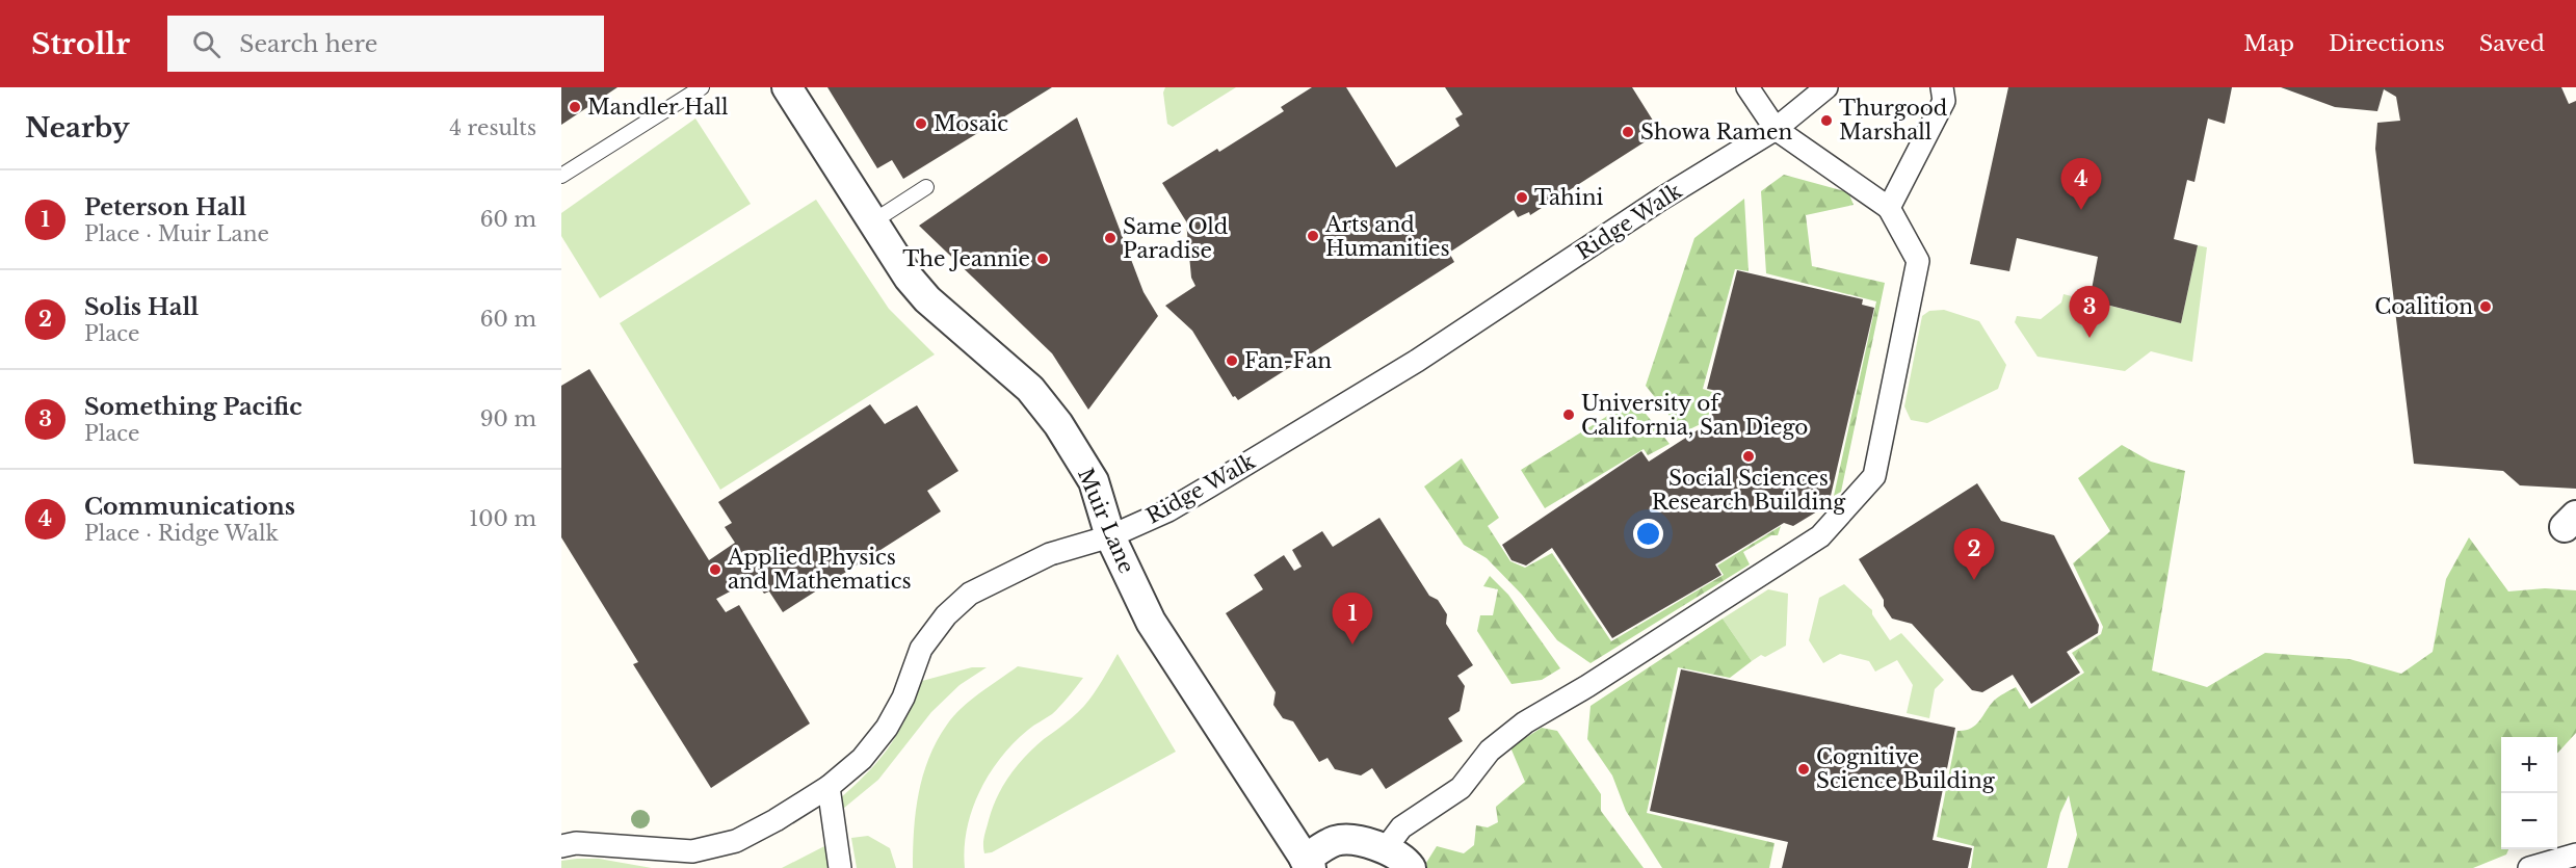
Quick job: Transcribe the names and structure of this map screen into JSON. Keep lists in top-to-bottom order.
{
  "streets": {
    "street": ["Ridge Walk", "Muir Lane"]
  },
  "crossings": [
    ["Ridge Walk", "Muir Lane"]
  ],
  "places": [
    "Mandler Hall",
    "Thurgood Marshall",
    "Mosaic",
    "Showa Ramen",
    "Tahini",
    "Arts and Humanities",
    "Same Old Paradise",
    "The Jeannie",
    "Coalition",
    "Fan-Fan",
    "University of California, San Diego",
    "Social Sciences Research Building",
    "Applied Physics and Mathematics",
    "Cognitive Science Building"
  ],
  "page": {
    "header": "Strollr",
    "search": "Search here",
    "nav": ["Map", "Directions", "Saved"],
    "heading": ["Nearby", "4 results"],
    "pins": [
      "4",
      "3",
      "2",
      "1"
    ],
    "list": [
      {
        "mark": "1",
        "name": "Peterson Hall",
        "note": "Place · Muir Lane",
        "value": "60 m"
      },
      {
        "mark": "2",
        "name": "Solis Hall",
        "note": "Place",
        "value": "60 m"
      },
      {
        "mark": "3",
        "name": "Something Pacific",
        "note": "Place",
        "value": "90 m"
      },
      {
        "mark": "4",
        "name": "Communications",
        "note": "Place · Ridge Walk",
        "value": "100 m"
      }
    ],
    "map_buttons": ["+", "−"]
  }
}
